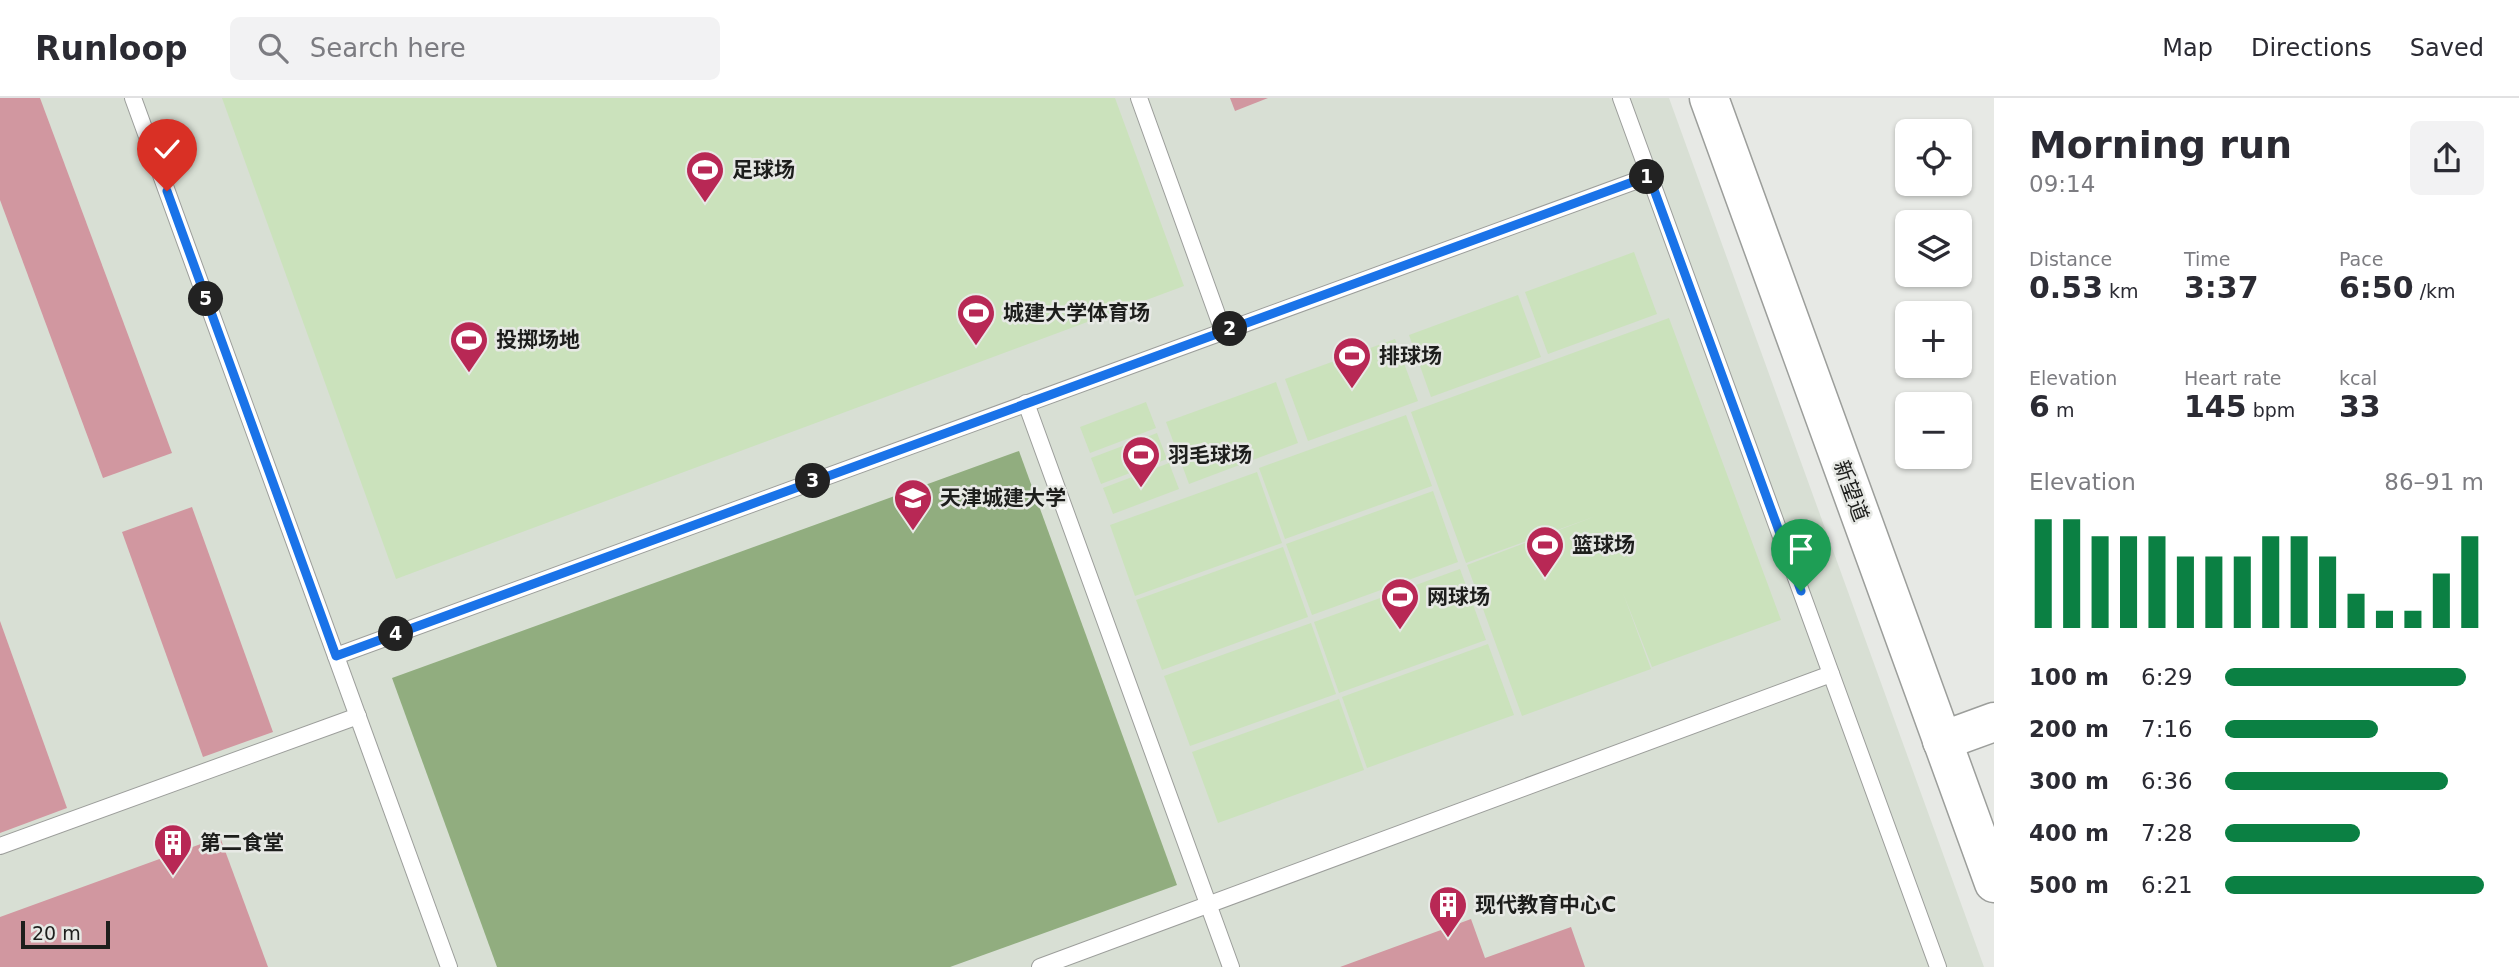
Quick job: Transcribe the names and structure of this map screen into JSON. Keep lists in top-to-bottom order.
{
  "streets": {
    "street": ["新望道"]
  },
  "places": {
    "sports": [
      "足球场",
      "城建大学体育场",
      "投掷场地",
      "排球场",
      "羽毛球场",
      "篮球场",
      "网球场"
    ],
    "school or university": ["天津城建大学"],
    "building": ["第二食堂", "现代教育中心C"]
  },
  "scale_bar": "20 m",
  "page": {
    "header": "Runloop",
    "search": "Search here",
    "nav": ["Map", "Directions", "Saved"],
    "heading": ["Morning run", "09:14"],
    "map_buttons": ["+", "−"],
    "pins": [
      "1",
      "5",
      "2",
      "3",
      "4"
    ],
    "stats": [
      ["Distance", "0.53 km"],
      ["Time", "3:37"],
      ["Pace", "6:50 /km"],
      ["Elevation", "6 m"],
      ["Heart rate", "145 bpm"],
      ["kcal", "33"]
    ],
    "chart": ["Elevation", "86–91 m"],
    "list": [
      {
        "name": "100 m",
        "note": "6:29"
      },
      {
        "name": "200 m",
        "note": "7:16"
      },
      {
        "name": "300 m",
        "note": "6:36"
      },
      {
        "name": "400 m",
        "note": "7:28"
      },
      {
        "name": "500 m",
        "note": "6:21"
      }
    ],
    "scale": "20 m"
  }
}
